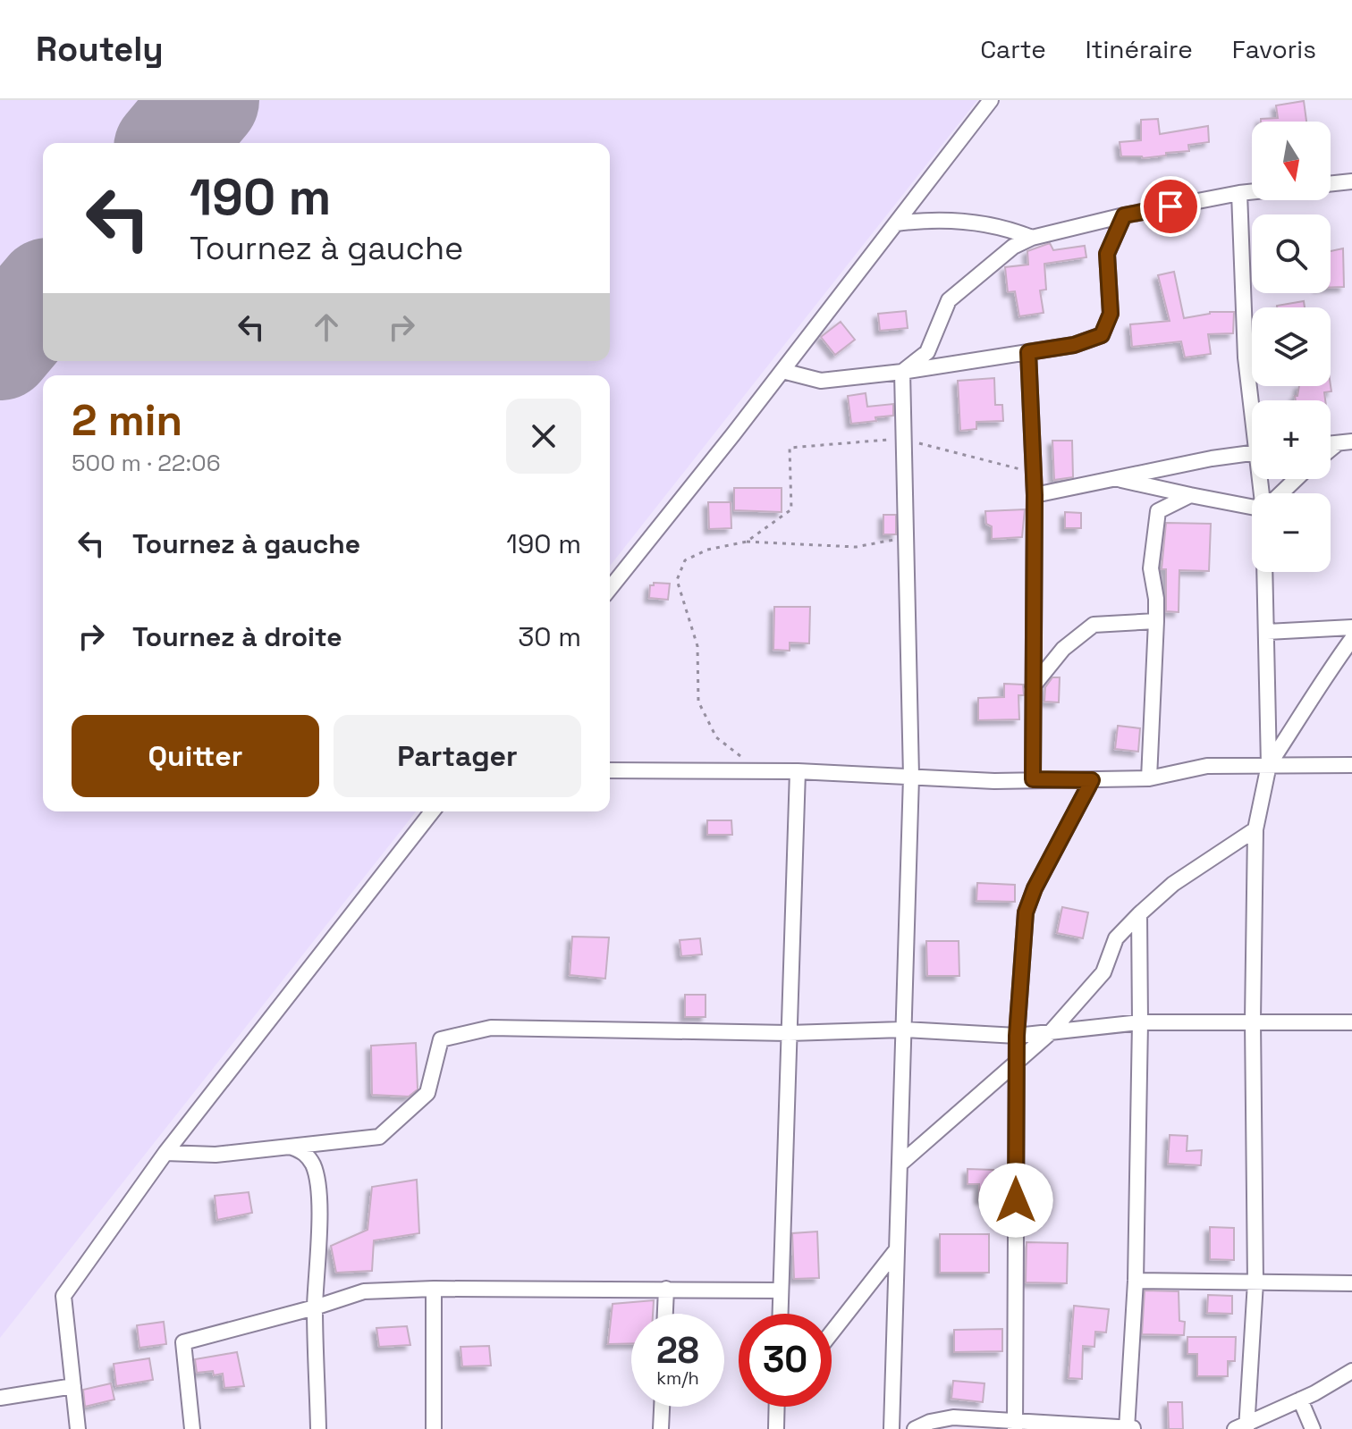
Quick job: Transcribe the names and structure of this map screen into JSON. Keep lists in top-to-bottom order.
{
  "north": "bottom",
  "page": {
    "header": "Routely",
    "nav": ["Carte", "Itinéraire", "Favoris"],
    "map_buttons": ["+", "−"],
    "turn": ["190 m", "Tournez à gauche"],
    "heading": ["2 min", "500 m · 22:06"],
    "list": [
      {
        "name": "Tournez à gauche",
        "value": "190 m"
      },
      {
        "name": "Tournez à droite",
        "value": "30 m"
      }
    ],
    "buttons": ["Quitter", "Partager"],
    "speed": "28 km/h",
    "limit": "30"
  }
}
